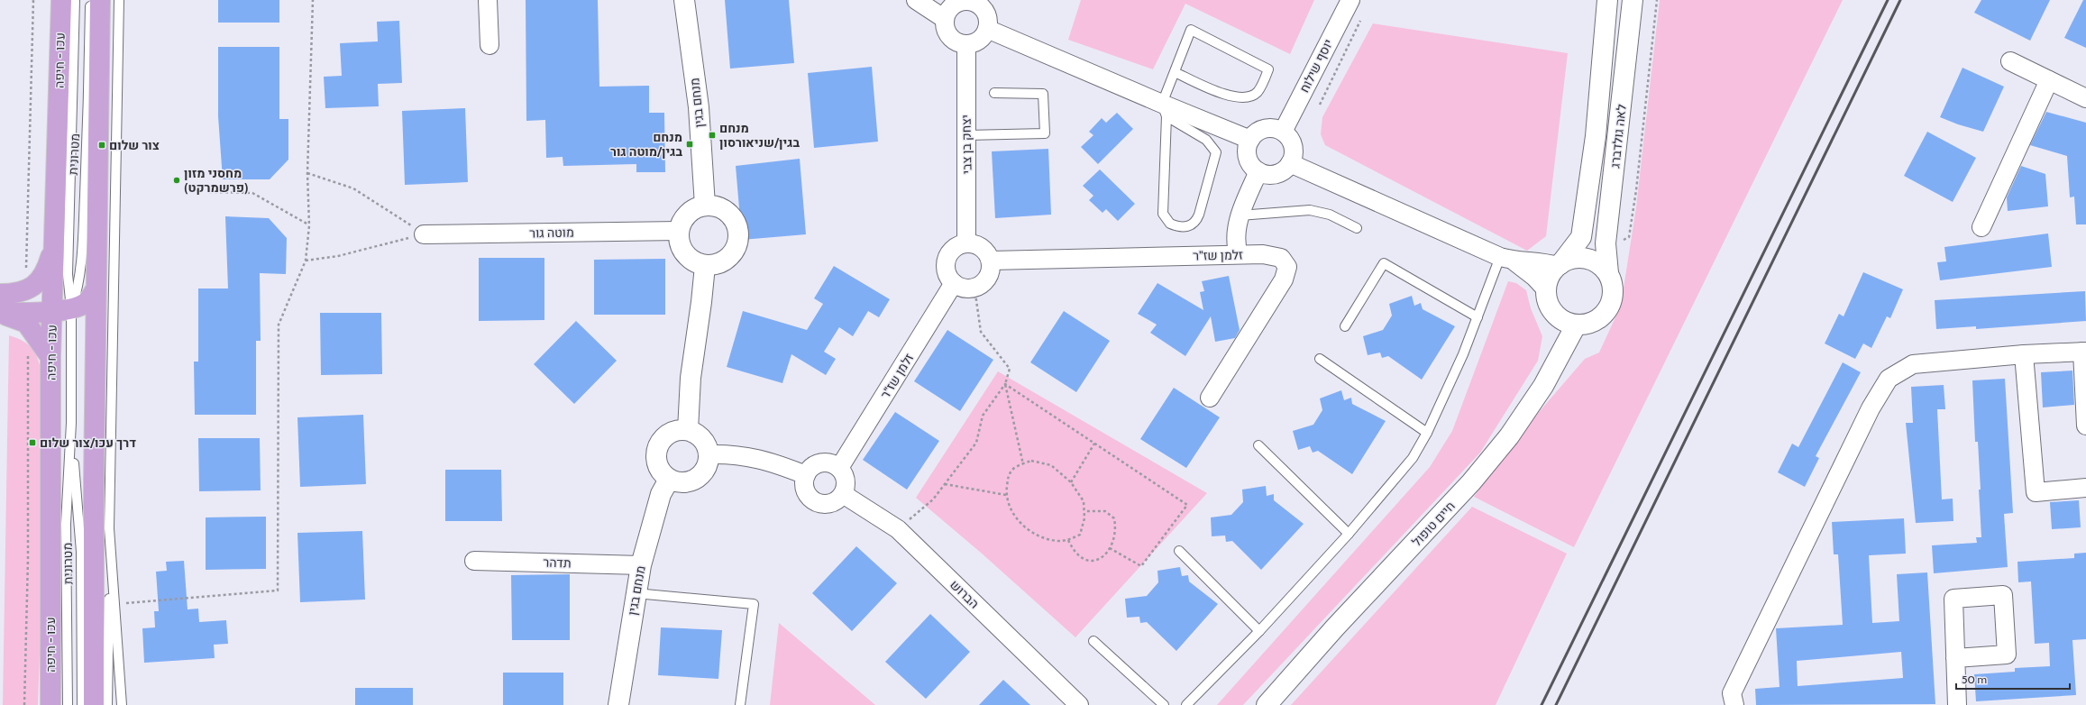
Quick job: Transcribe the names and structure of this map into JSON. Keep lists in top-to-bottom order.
{
  "streets": {
    "highway": ["עכו - חיפה"],
    "street": [
      "יוסף שילוח",
      "מנחם בגין",
      "לאה גולדברג",
      "יצחק בן צבי",
      "מוטה גור",
      "זלמן שז\"ר",
      "חיים טופול",
      "תדהר",
      "הברוש"
    ],
    "lane": ["מטרונית"]
  },
  "crossings": [
    ["מנחם בגין", "מוטה גור"],
    ["מנחם בגין", "תדהר"],
    ["לאה גולדברג", "חיים טופול"],
    ["יצחק בן צבי", "זלמן שז\"ר"],
    ["זלמן שז\"ר", "הברוש"]
  ],
  "places": {
    "transit": [
      "מנחם בגין/שניאורסון",
      "מנחם בגין/מוטה גור",
      "צור שלום",
      "דרך עכו/צור שלום"
    ],
    "other": ["מחסני מזון (פרשמרקט)"]
  },
  "scale_bar": "50 m"
}
